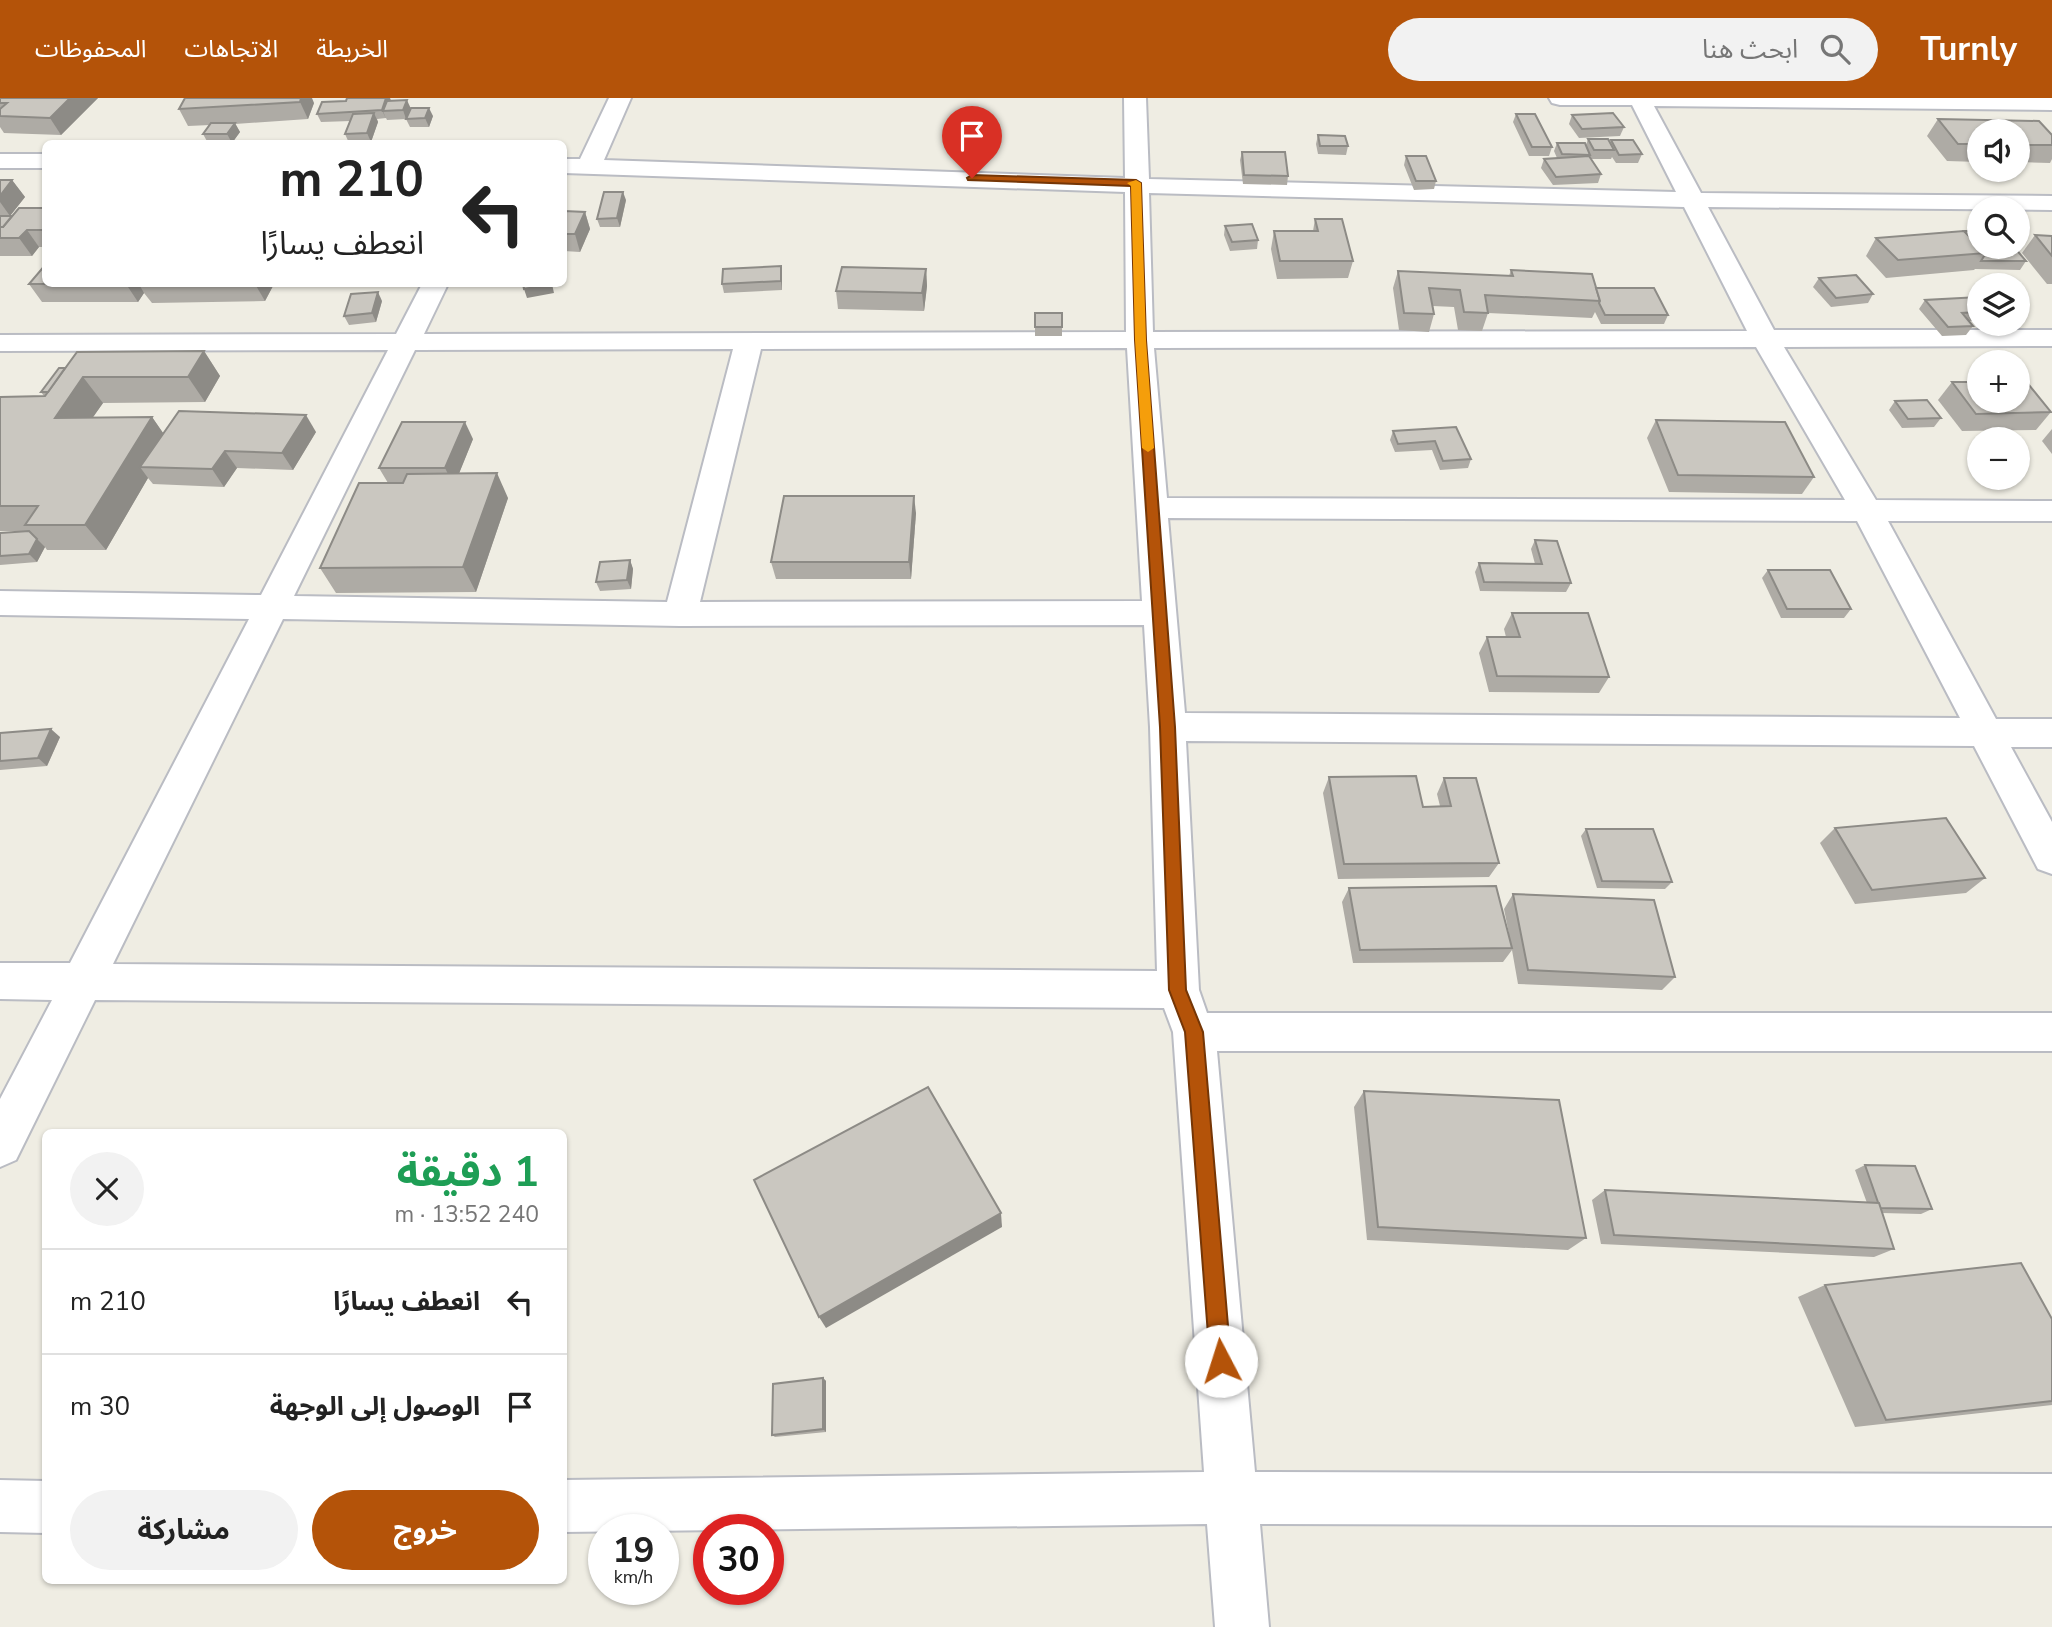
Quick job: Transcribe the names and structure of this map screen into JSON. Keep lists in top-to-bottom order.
{
  "page": {
    "header": "Turnly",
    "search": "ابحث هنا",
    "nav": ["الخريطة", "الاتجاهات", "المحفوظات"],
    "map_buttons": ["+", "−"],
    "turn": ["210 m", "انعطف يسارًا"],
    "heading": ["1 دقيقة", "240 m · 13:52"],
    "list": [
      {
        "name": "انعطف يسارًا",
        "value": "210 m"
      },
      {
        "name": "الوصول إلى الوجهة",
        "value": "30 m"
      }
    ],
    "buttons": ["خروج", "مشاركة"],
    "speed": "19 km/h",
    "limit": "30"
  }
}
